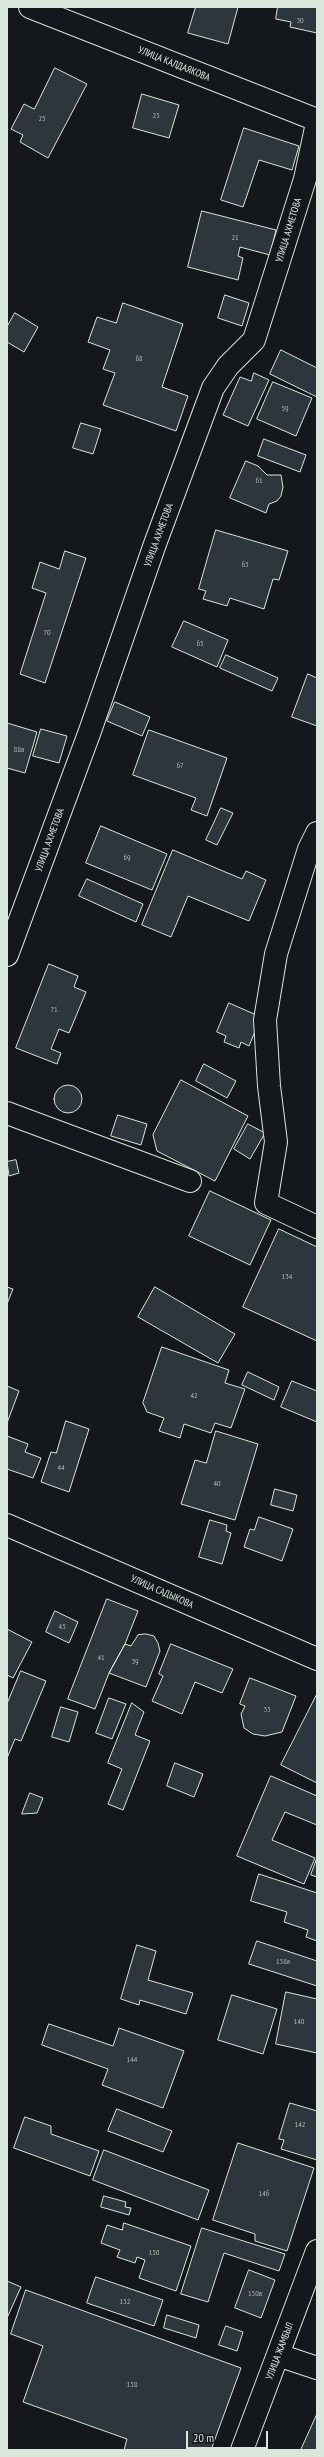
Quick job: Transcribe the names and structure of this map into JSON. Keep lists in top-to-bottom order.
{
  "streets": {
    "street": [
      "УЛИЦА КАЛДАЯКОВА",
      "УЛИЦА АХМЕТОВА",
      "УЛИЦА САДЫКОВА",
      "УЛИЦА ЖАМБЫЛ"
    ]
  },
  "crossings": [
    ["УЛИЦА КАЛДАЯКОВА", "УЛИЦА АХМЕТОВА"]
  ],
  "house_numbers": [
    "30",
    "23",
    "25",
    "21",
    "68",
    "59",
    "61",
    "63",
    "70",
    "65",
    "88а",
    "67",
    "69",
    "71",
    "134",
    "42",
    "44",
    "40",
    "43",
    "41",
    "39",
    "33",
    "138а",
    "140",
    "144",
    "142",
    "146",
    "150",
    "150а",
    "152",
    "158"
  ],
  "scale_bar": "20 m"
}
